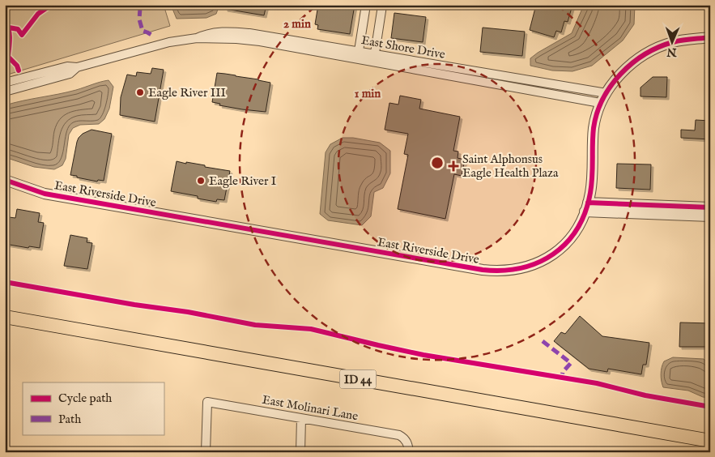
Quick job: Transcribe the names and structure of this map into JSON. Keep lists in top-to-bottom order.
{
  "streets": {
    "highway": ["ID 44"],
    "street": ["East Shore Drive", "East Riverside Drive", "East Molinari Lane"]
  },
  "crossings": [
    ["East Shore Drive", "East Riverside Drive"]
  ],
  "places": {
    "other": ["Eagle River III", "Eagle River I"],
    "health": ["Saint Alphonsus Eagle Health Plaza"]
  },
  "legend": ["Cycle path", "Path"],
  "north": "bottom",
  "rings": ["2 min", "1 min"]
}
